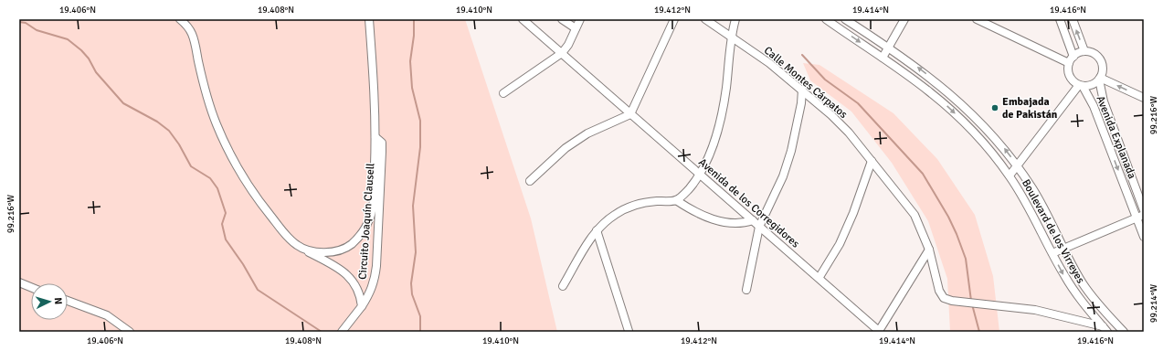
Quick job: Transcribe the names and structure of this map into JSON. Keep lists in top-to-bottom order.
{
  "streets": {
    "street": [
      "Calle Montes Cárpatos",
      "Avenida Explanada",
      "Avenida de los Corregidores",
      "Circuito Joaquín Clausell",
      "Boulevard de los Virreyes"
    ]
  },
  "crossings": [
    ["Calle Montes Cárpatos", "Boulevard de los Virreyes"]
  ],
  "places": ["Embajada de Pakistán"],
  "north": "right",
  "coordinates": [
    "19.406°N",
    "19.408°N",
    "19.410°N",
    "19.412°N",
    "19.414°N",
    "19.416°N",
    "99.216°W",
    "99.214°W"
  ]
}
